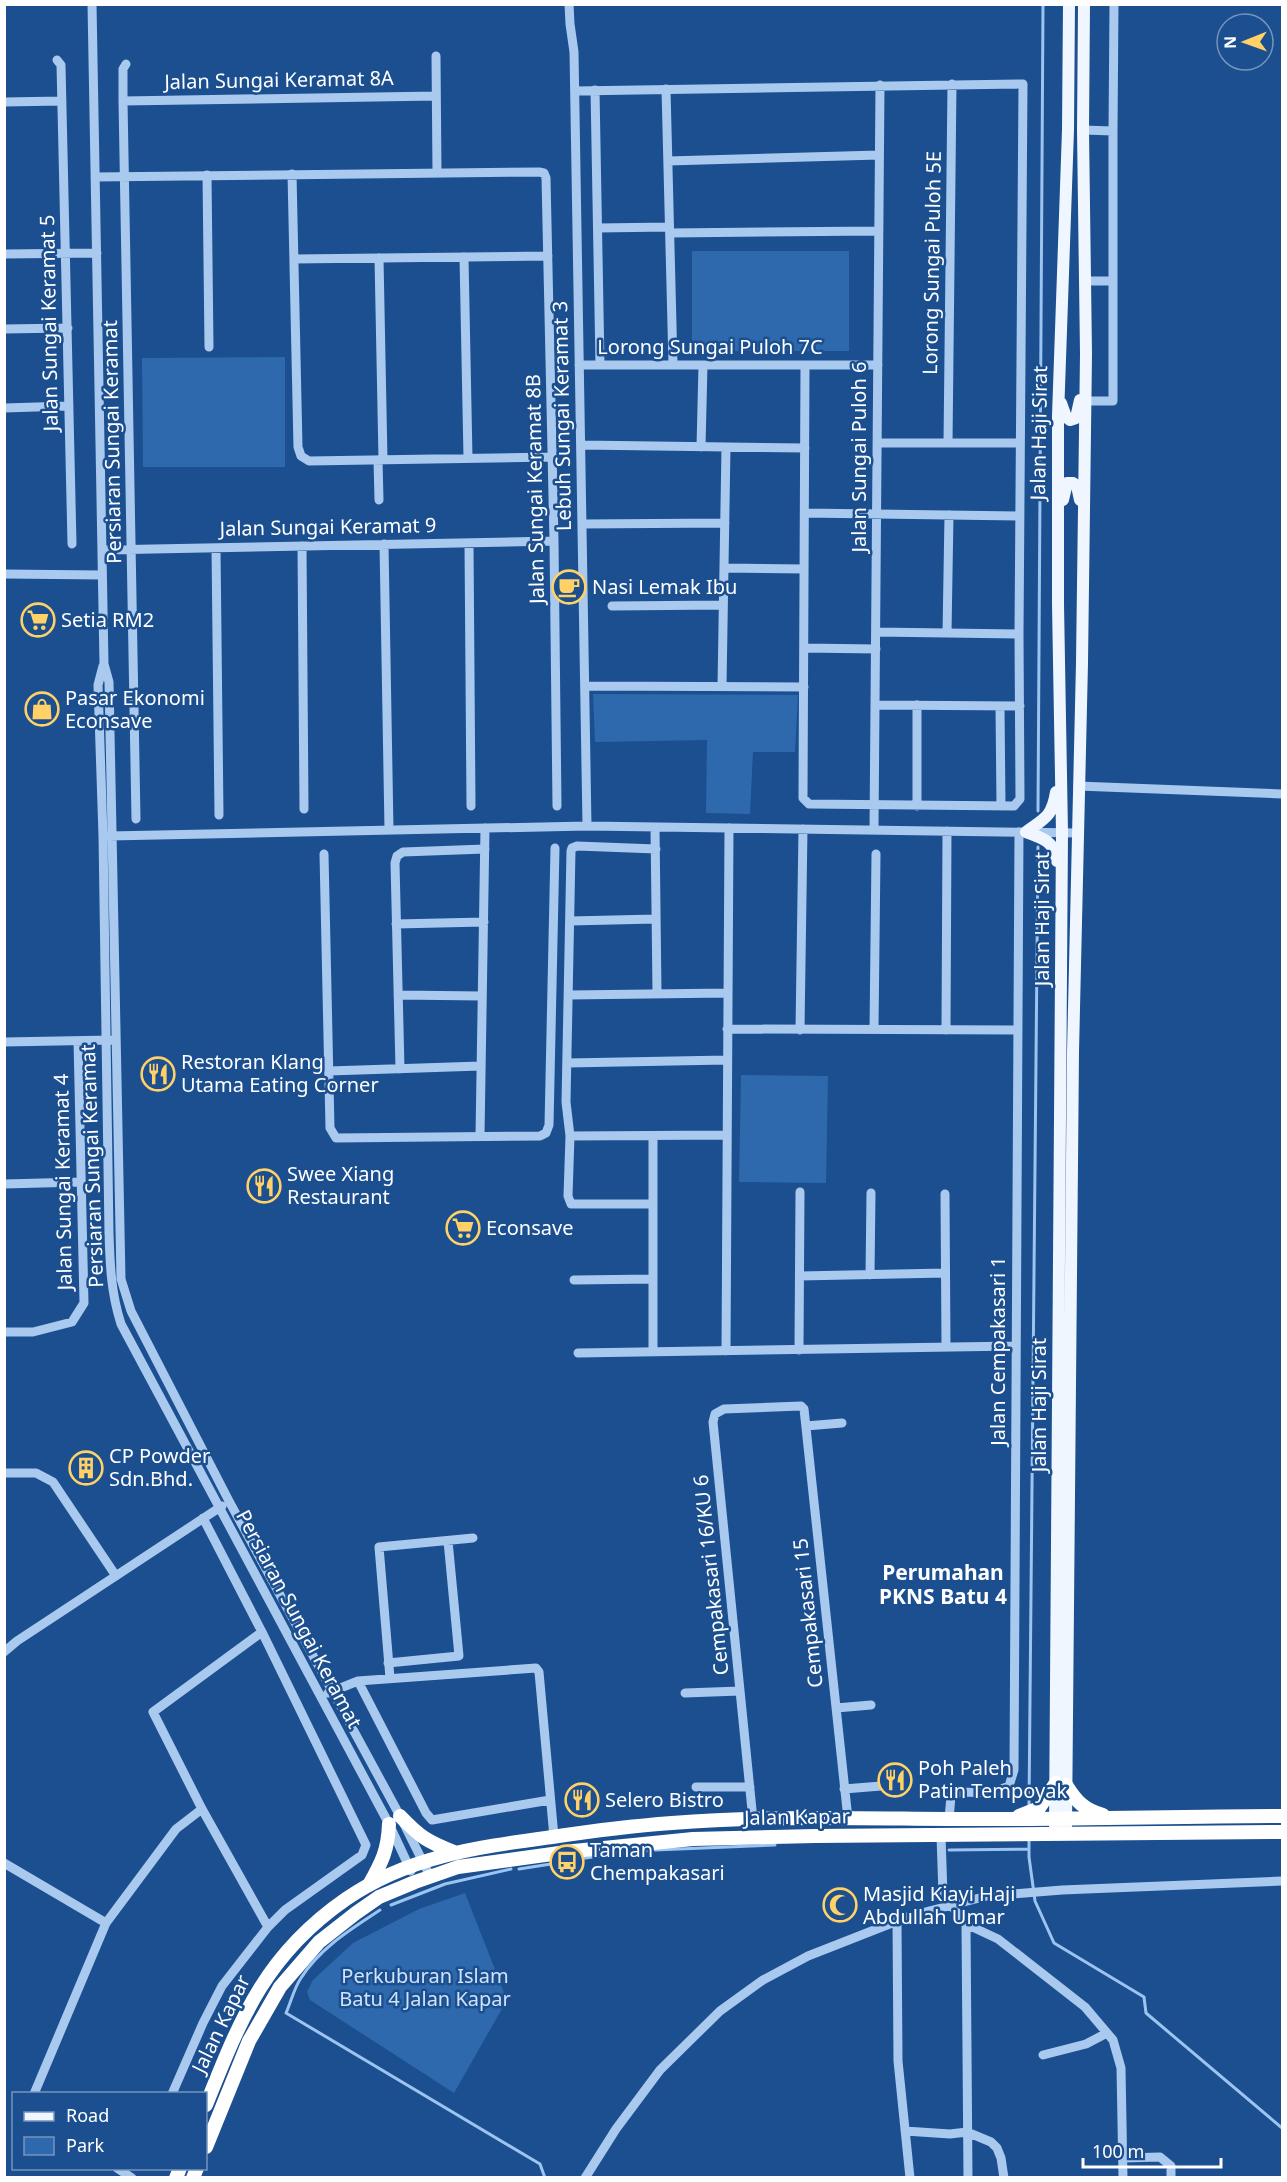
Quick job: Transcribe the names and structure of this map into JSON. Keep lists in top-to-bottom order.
{
  "streets": {
    "highway": ["Jalan Kapar"],
    "main road": ["Jalan Haji Sirat"],
    "street": [
      "Jalan Sungai Keramat 8A",
      "Lorong Sungai Puloh 5E",
      "Jalan Sungai Keramat 5",
      "Lorong Sungai Puloh 7C",
      "Lebuh Sungai Keramat 3",
      "Persiaran Sungai Keramat",
      "Jalan Sungai Puloh 6",
      "Jalan Sungai Keramat 8B",
      "Jalan Sungai Keramat 9",
      "Jalan Sungai Keramat 4",
      "Jalan Cempakasari 1",
      "Cempakasari 16/KU 6",
      "Cempakasari 15"
    ]
  },
  "crossings": [
    ["Jalan Sungai Keramat 8A", "Persiaran Sungai Keramat"],
    ["Lorong Sungai Puloh 7C", "Lebuh Sungai Keramat 3"],
    ["Lorong Sungai Puloh 7C", "Jalan Sungai Puloh 6"],
    ["Jalan Haji Sirat", "Jalan Kapar"],
    ["Persiaran Sungai Keramat", "Jalan Sungai Keramat 9"],
    ["Persiaran Sungai Keramat", "Jalan Kapar"],
    ["Jalan Sungai Keramat 8B", "Jalan Sungai Keramat 9"],
    ["Jalan Cempakasari 1", "Jalan Kapar"],
    ["Cempakasari 16/KU 6", "Cempakasari 15"],
    ["Cempakasari 16/KU 6", "Jalan Kapar"],
    ["Cempakasari 15", "Jalan Kapar"]
  ],
  "districts": ["Perumahan PKNS Batu 4"],
  "parks": ["Perkuburan Islam Batu 4 Jalan Kapar"],
  "places": {
    "cafe": ["Nasi Lemak Ibu"],
    "supermarket": ["Setia RM2", "Econsave"],
    "shop": ["Pasar Ekonomi Econsave"],
    "restaurant": [
      "Restoran Klang Utama Eating Corner",
      "Swee Xiang Restaurant",
      "Poh Paleh Patin Tempoyak",
      "Selero Bistro"
    ],
    "building": ["CP Powder Sdn.Bhd."],
    "bus stop": ["Taman Chempakasari"],
    "mosque": ["Masjid Kiayi Haji Abdullah Umar"]
  },
  "legend": ["Road", "Park"],
  "scale_bar": "100 m",
  "north": "left"
}
